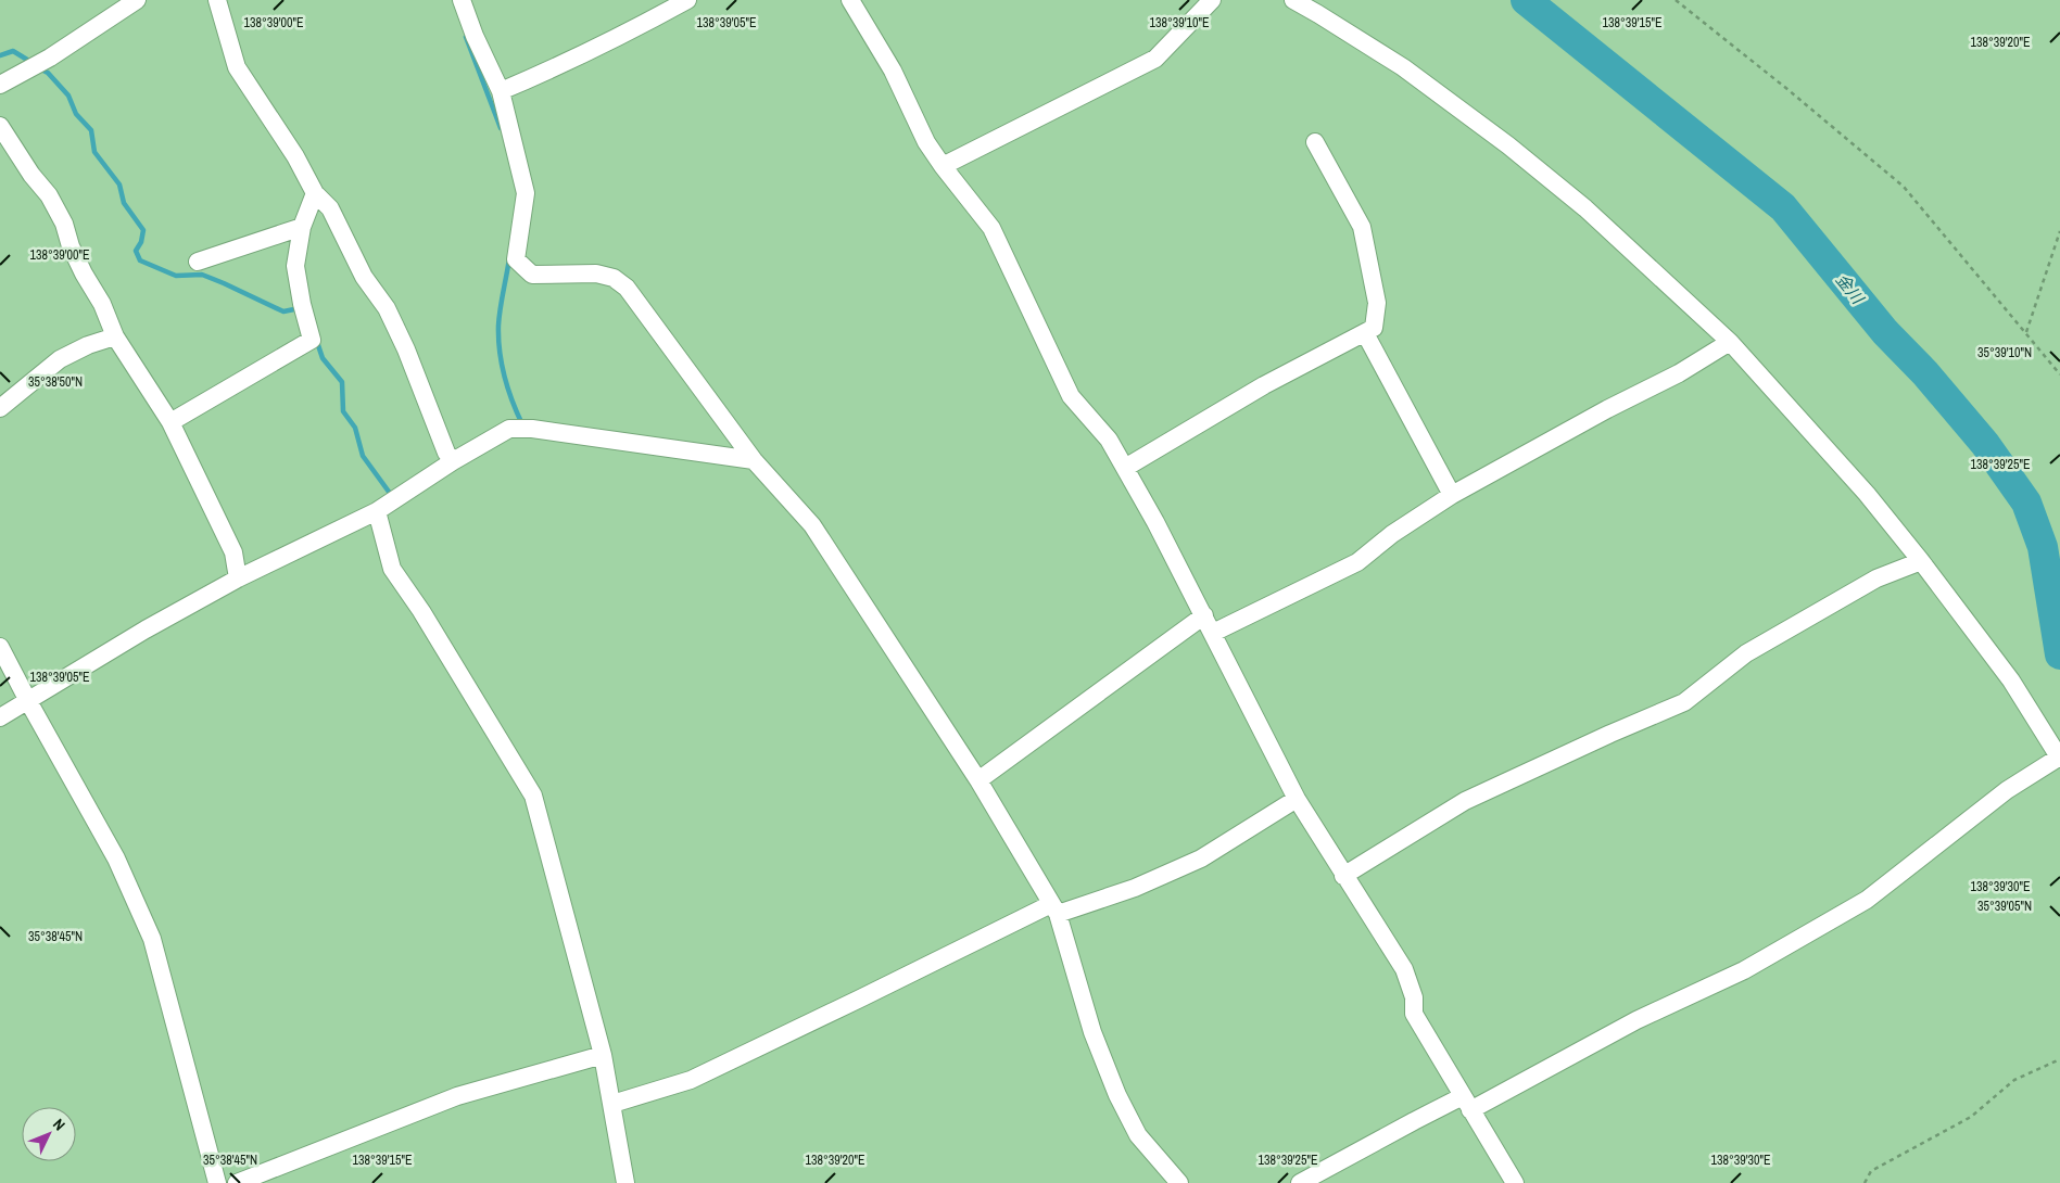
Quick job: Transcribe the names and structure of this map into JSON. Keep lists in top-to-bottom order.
{
  "water": ["金川"],
  "north": "top right",
  "coordinates": [
    "138°39'00\"E",
    "138°39'05\"E",
    "138°39'10\"E",
    "138°39'15\"E",
    "138°39'20\"E",
    "35°39'10\"N",
    "35°38'50\"N",
    "138°39'25\"E",
    "138°39'30\"E",
    "35°39'05\"N",
    "35°38'45\"N"
  ]
}
